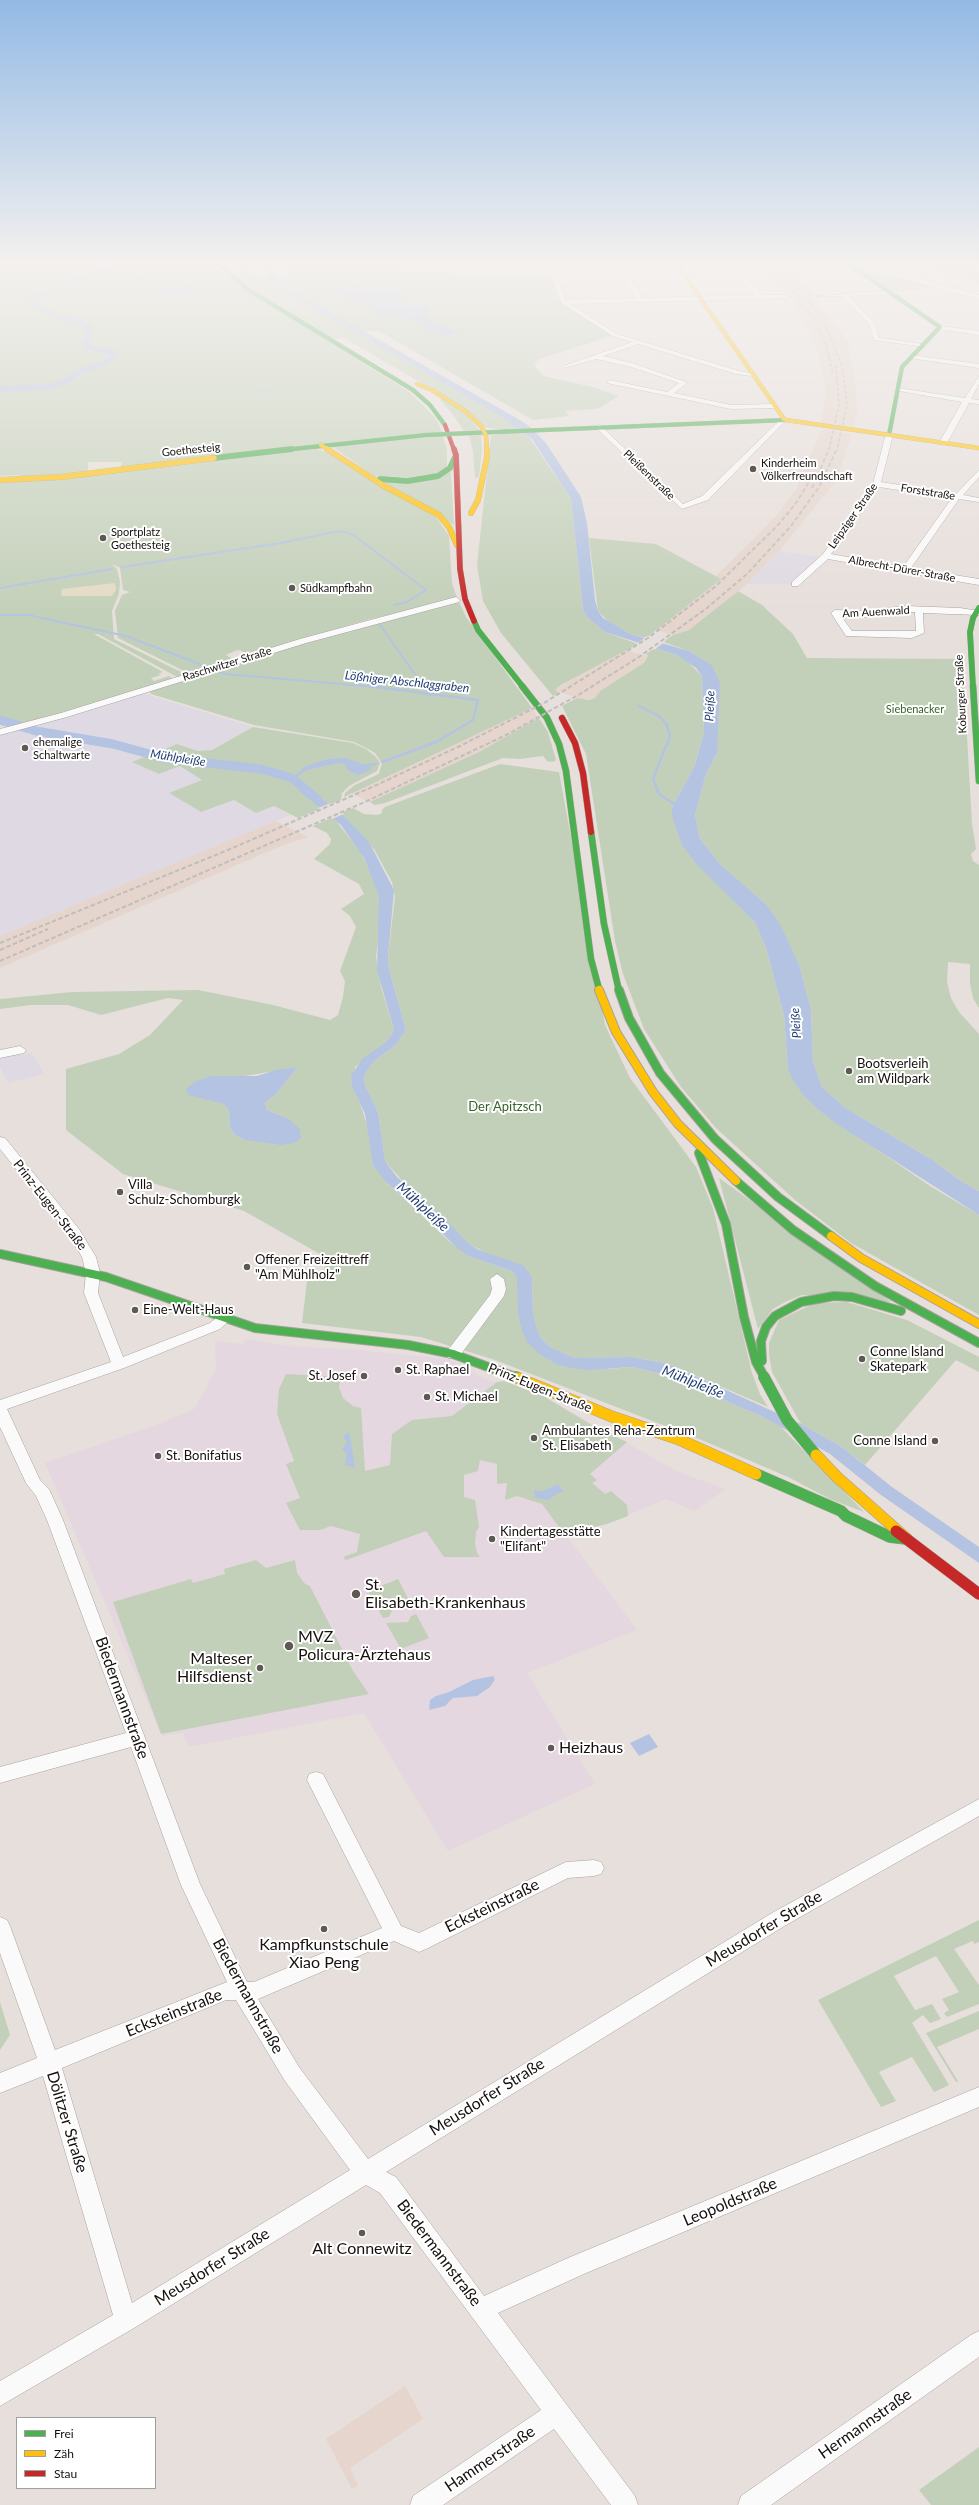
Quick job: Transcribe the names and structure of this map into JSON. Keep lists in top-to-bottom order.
{
  "streets": {
    "main road": ["Goethesteig", "Koburger Straße", "Prinz-Eugen-Straße"],
    "street": [
      "Pleißenstraße",
      "Forststraße",
      "Leipziger Straße",
      "Albrecht-Dürer-Straße",
      "Am Auenwald",
      "Raschwitzer Straße",
      "Biedermannstraße",
      "Ecksteinstraße",
      "Meusdorfer Straße",
      "Dölitzer Straße",
      "Leopoldstraße",
      "Hermannstraße",
      "Hammerstraße"
    ]
  },
  "crossings": [
    ["Goethesteig", "Pleißenstraße"],
    ["Forststraße", "Leipziger Straße"],
    ["Leipziger Straße", "Albrecht-Dürer-Straße"],
    ["Am Auenwald", "Koburger Straße"],
    ["Biedermannstraße", "Ecksteinstraße"],
    ["Biedermannstraße", "Meusdorfer Straße"],
    ["Biedermannstraße", "Leopoldstraße"],
    ["Biedermannstraße", "Hammerstraße"],
    ["Ecksteinstraße", "Dölitzer Straße"],
    ["Meusdorfer Straße", "Dölitzer Straße"]
  ],
  "water": ["Lößniger Abschlaggraben", "Pleiße", "Mühlpleiße"],
  "parks": ["Siebenacker", "Der Apitzsch"],
  "places": [
    "Kinderheim Völkerfreundschaft",
    "Sportplatz Goethesteig",
    "Südkampfbahn",
    "ehemalige Schaltwarte",
    "Bootsverleih am Wildpark",
    "Villa Schulz-Schomburgk",
    "Offener Freizeittreff \"Am Mühlholz\"",
    "Eine-Welt-Haus",
    "Conne Island Skatepark",
    "St. Raphael",
    "St. Josef",
    "St. Michael",
    "Ambulantes Reha-Zentrum St. Elisabeth",
    "Conne Island",
    "St. Bonifatius",
    "Kindertagesstätte \"Elifant\"",
    "St. Elisabeth-Krankenhaus",
    "MVZ Policura-Ärztehaus",
    "Malteser Hilfsdienst",
    "Heizhaus",
    "Kampfkunstschule Xiao Peng",
    "Alt Connewitz"
  ],
  "legend": ["Frei", "Zäh", "Stau"]
}
